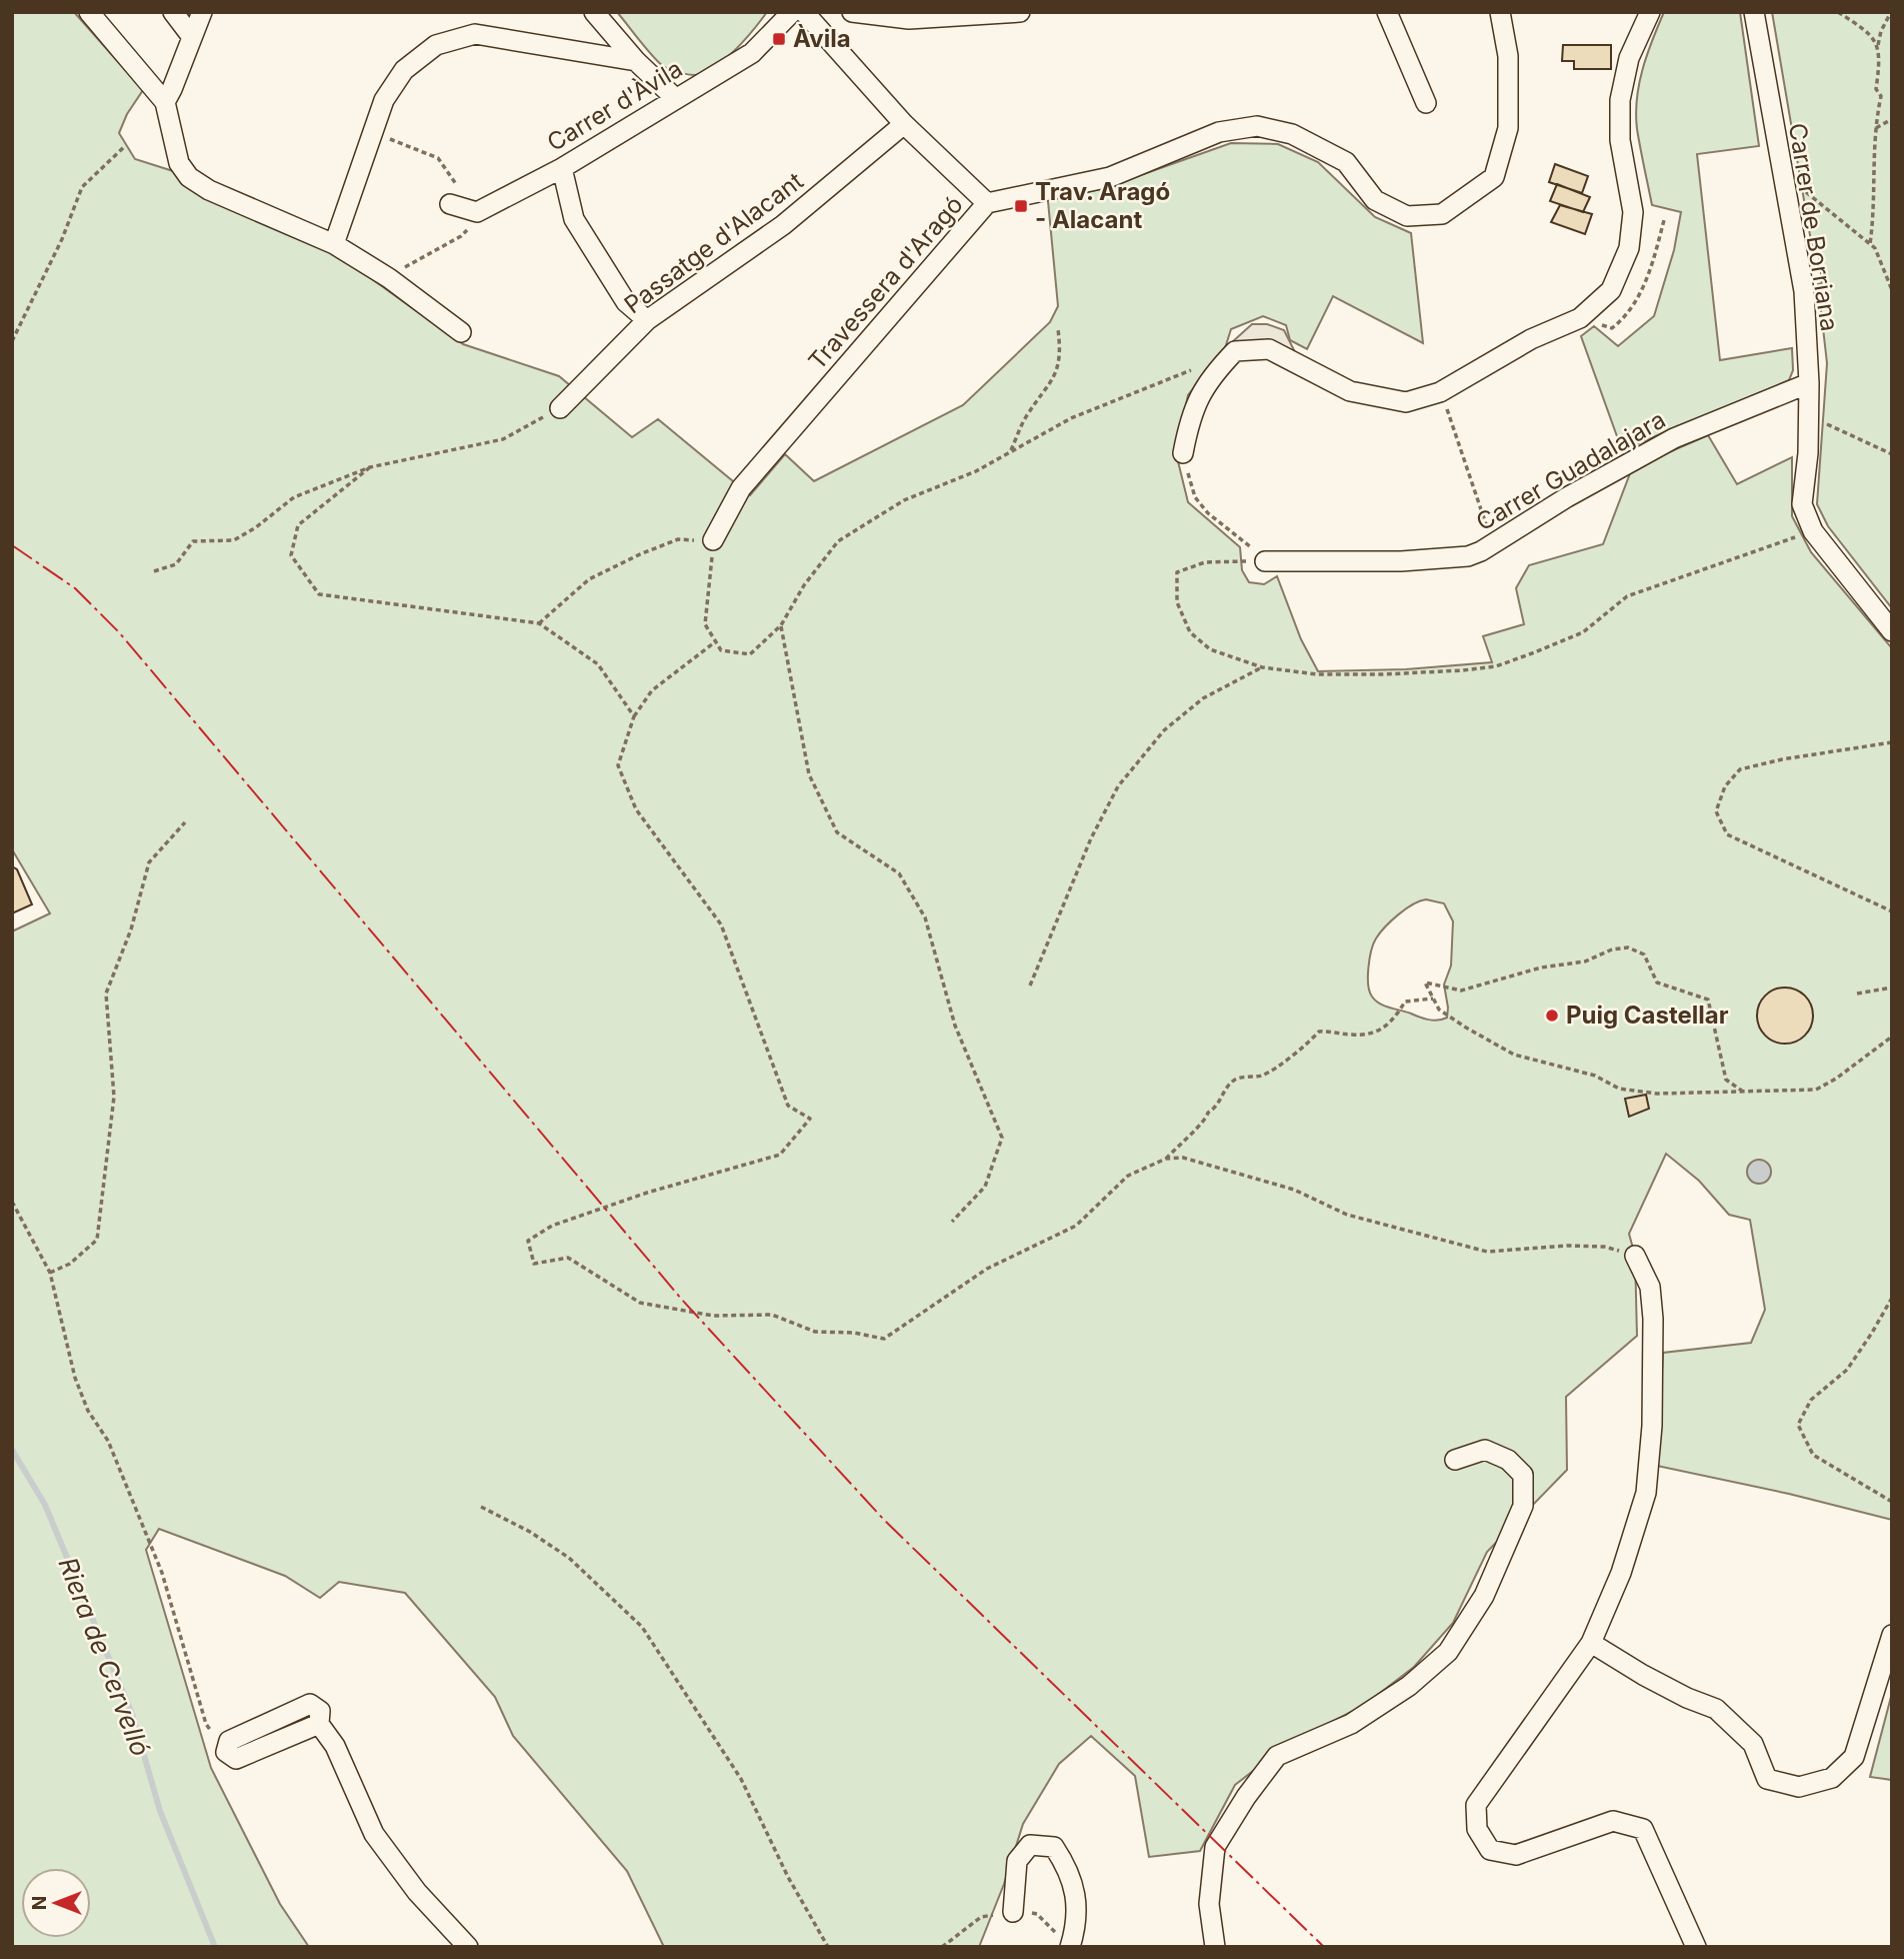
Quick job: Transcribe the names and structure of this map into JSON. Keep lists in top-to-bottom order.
{
  "streets": {
    "street": [
      "Carrer d'Àvila",
      "Carrer de Borriana",
      "Passatge d'Alacant",
      "Travessera d'Aragó",
      "Carrer Guadalajara"
    ]
  },
  "crossings": [
    ["Carrer de Borriana", "Carrer Guadalajara"]
  ],
  "water": ["Riera de Cervelló"],
  "places": {
    "transit": ["Àvila", "Trav. Aragó - Alacant"],
    "other": ["Puig Castellar"]
  },
  "north": "left"
}
